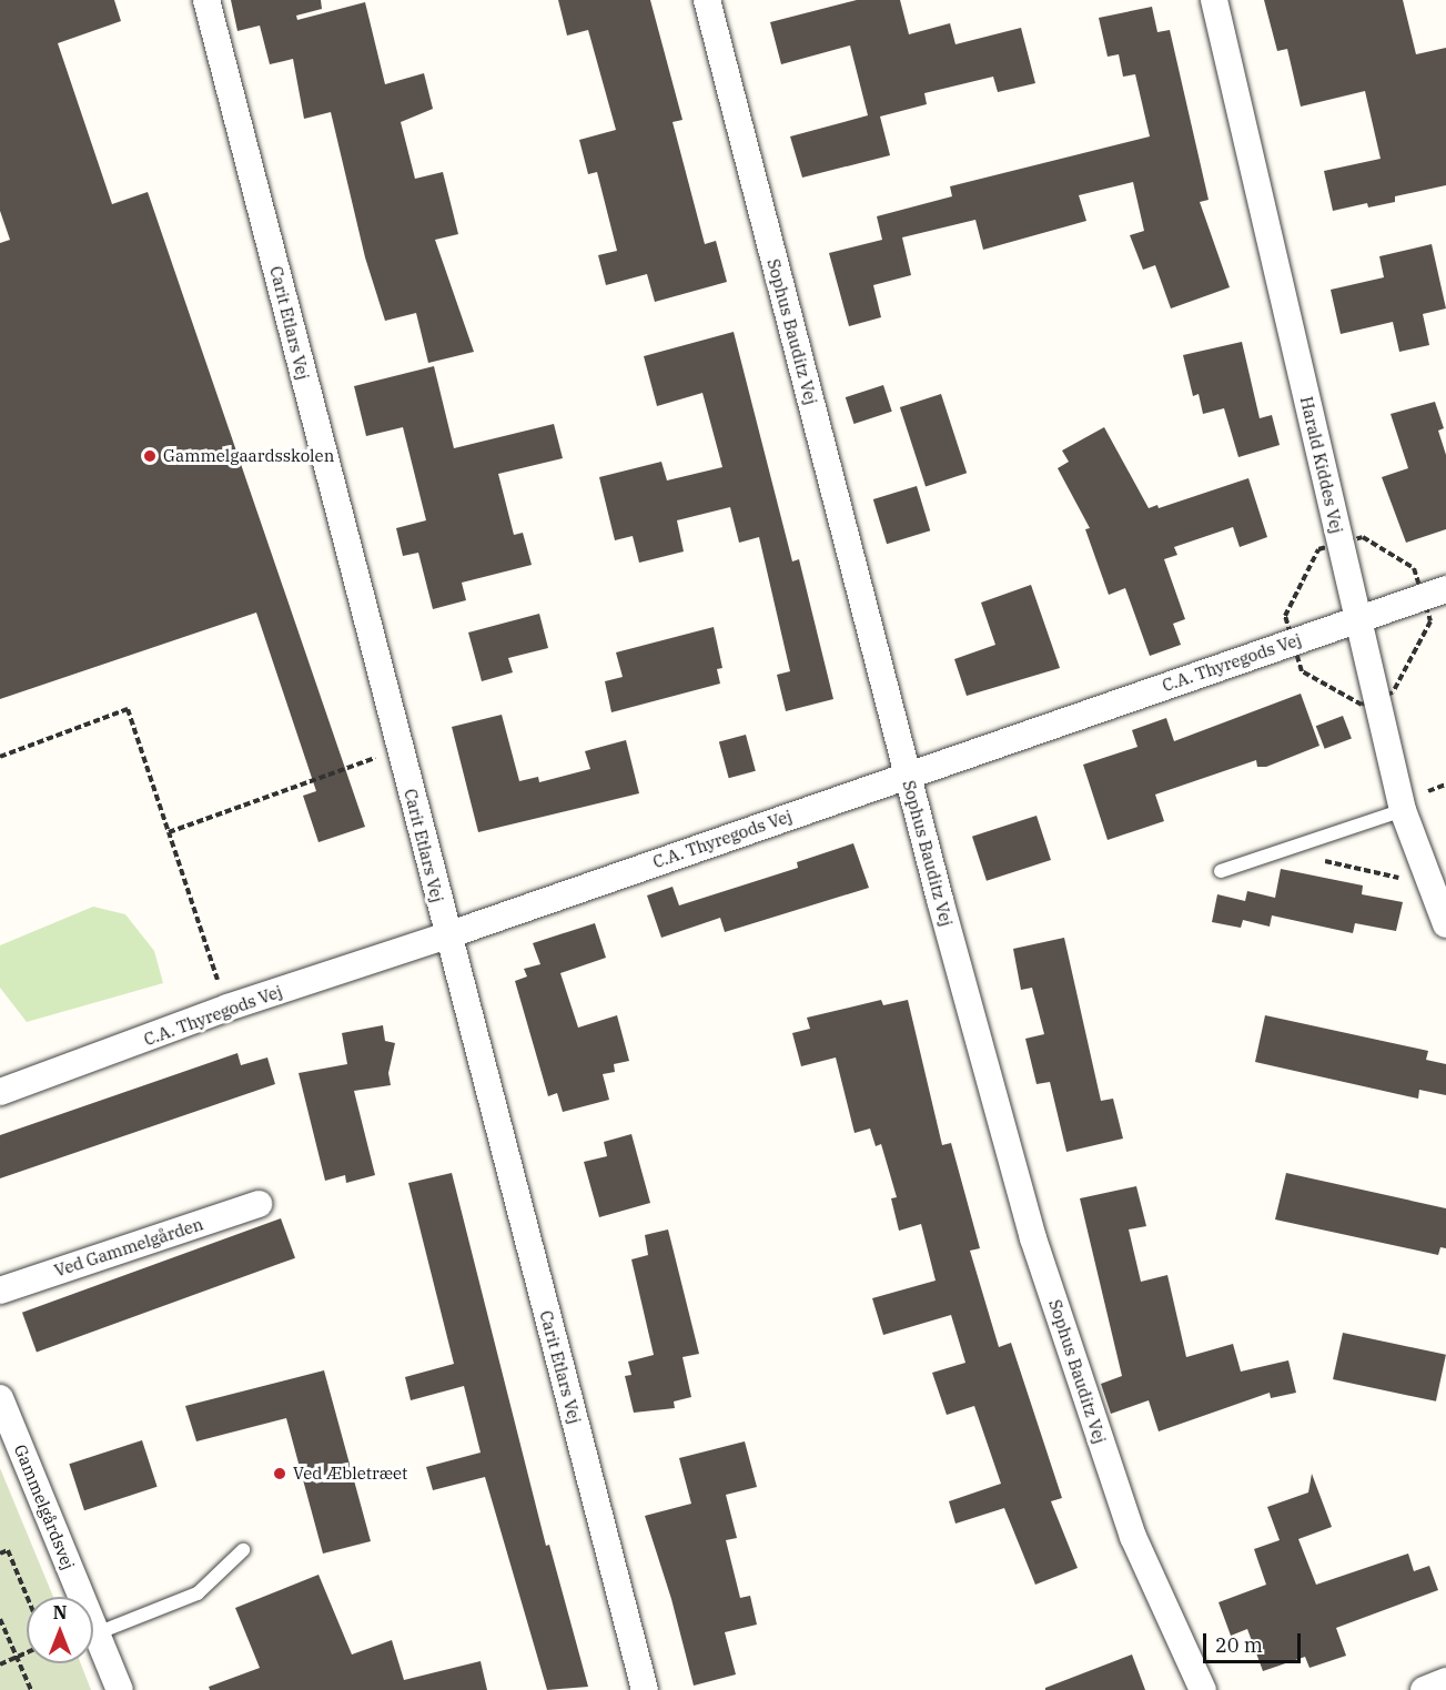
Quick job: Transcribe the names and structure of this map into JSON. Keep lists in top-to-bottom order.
{
  "streets": {
    "street": [
      "Carit Etlars Vej",
      "Sophus Bauditz Vej",
      "Harald Kiddes Vej",
      "C.A. Thyregods Vej",
      "Ved Gammelgården",
      "Gammelgårdsvej"
    ]
  },
  "crossings": [
    ["Carit Etlars Vej", "C.A. Thyregods Vej"],
    ["Sophus Bauditz Vej", "C.A. Thyregods Vej"],
    ["Harald Kiddes Vej", "C.A. Thyregods Vej"]
  ],
  "places": ["Gammelgaardsskolen", "Ved Æbletræet"],
  "scale_bar": "20 m",
  "north": "top"
}
